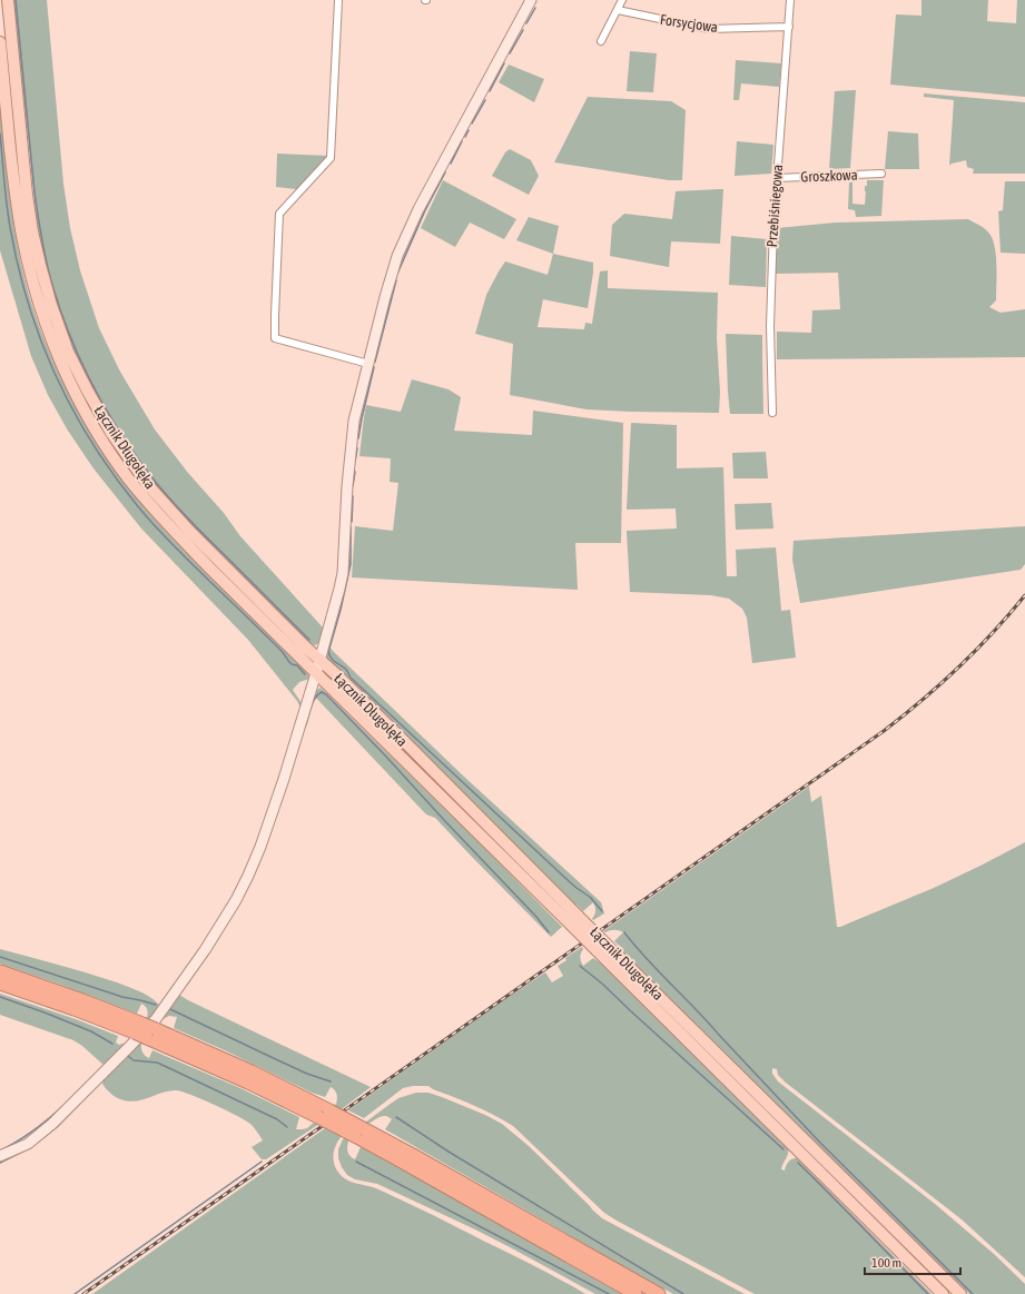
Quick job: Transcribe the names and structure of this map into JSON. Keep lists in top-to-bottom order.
{
  "streets": {
    "main road": ["Łącznik Długołęka"],
    "street": ["Forsycjowa", "Groszkowa", "Przebiśniegowa"]
  },
  "crossings": [
    ["Forsycjowa", "Przebiśniegowa"],
    ["Groszkowa", "Przebiśniegowa"]
  ],
  "scale_bar": "100 m"
}
